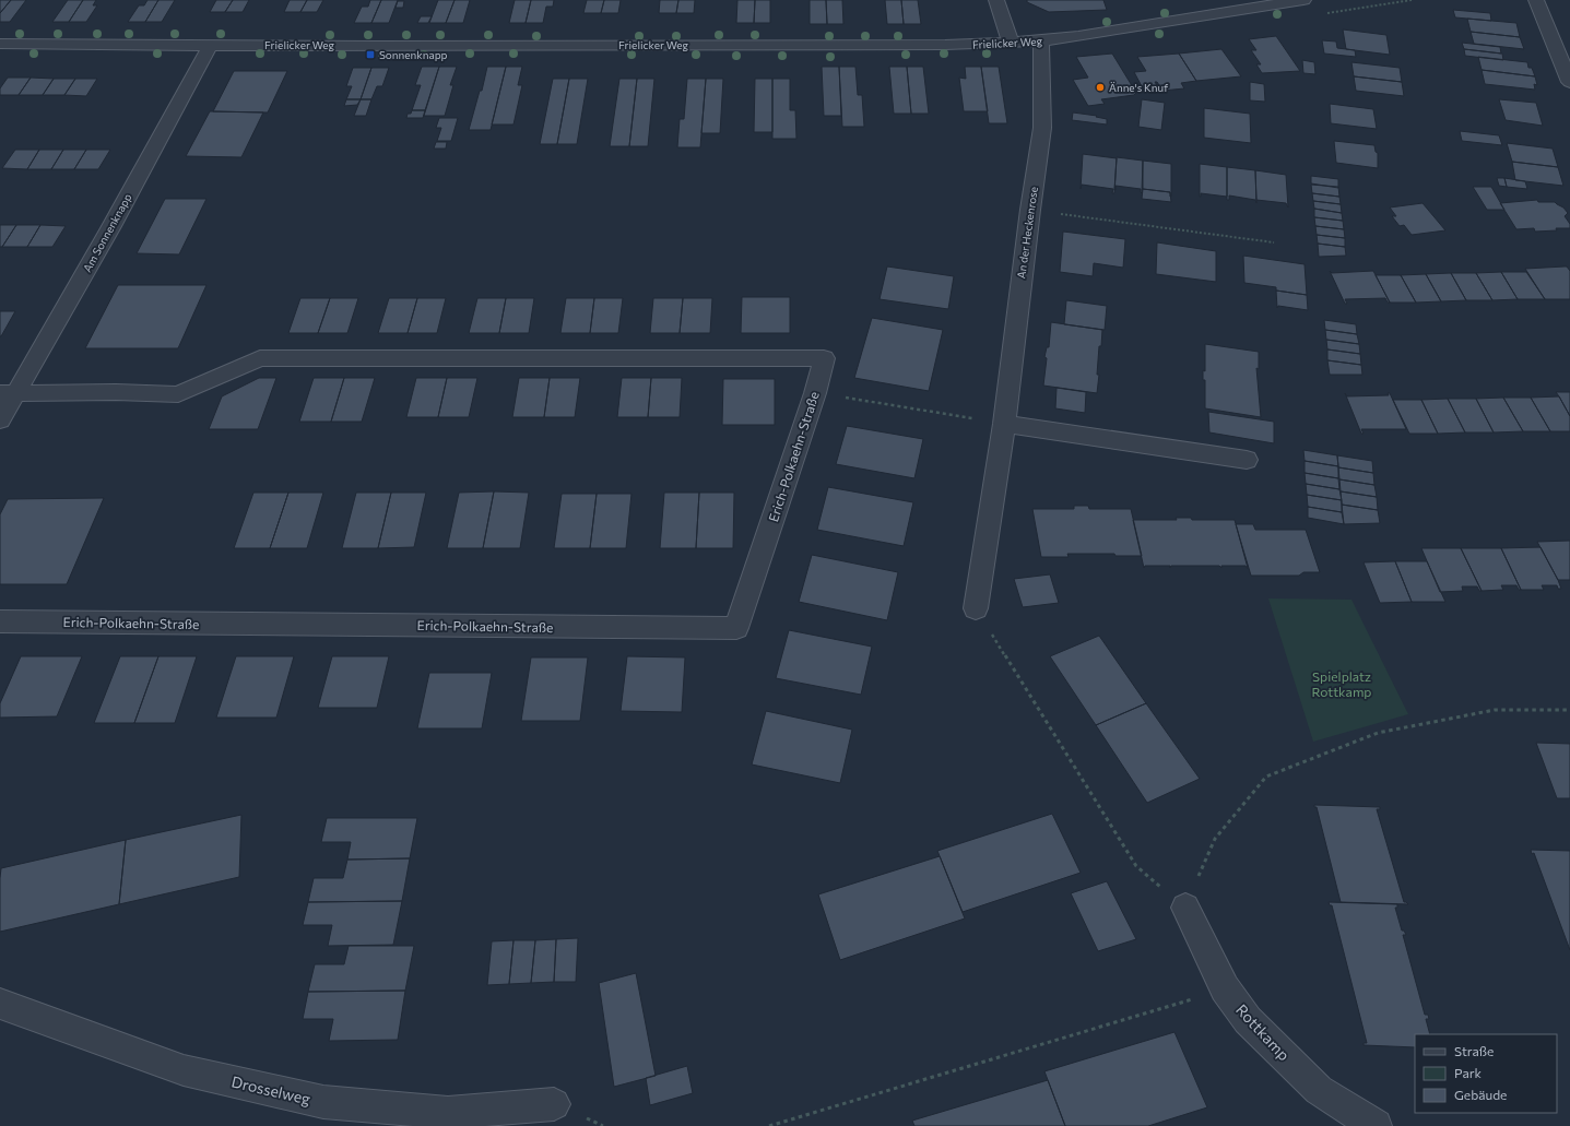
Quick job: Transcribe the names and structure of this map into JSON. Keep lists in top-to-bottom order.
{
  "streets": {
    "street": [
      "Frielicker Weg",
      "Am Sonnenknapp",
      "An der Heckenrose",
      "Erich-Polkaehn-Straße",
      "Rottkamp",
      "Drosselweg"
    ]
  },
  "crossings": [
    ["Frielicker Weg", "Am Sonnenknapp"],
    ["Frielicker Weg", "An der Heckenrose"],
    ["Am Sonnenknapp", "Erich-Polkaehn-Straße"]
  ],
  "parks": ["Spielplatz Rottkamp"],
  "places": {
    "transit": ["Sonnenknapp"],
    "other": ["Änne's Knuf"]
  },
  "legend": ["Straße", "Park", "Gebäude"]
}
